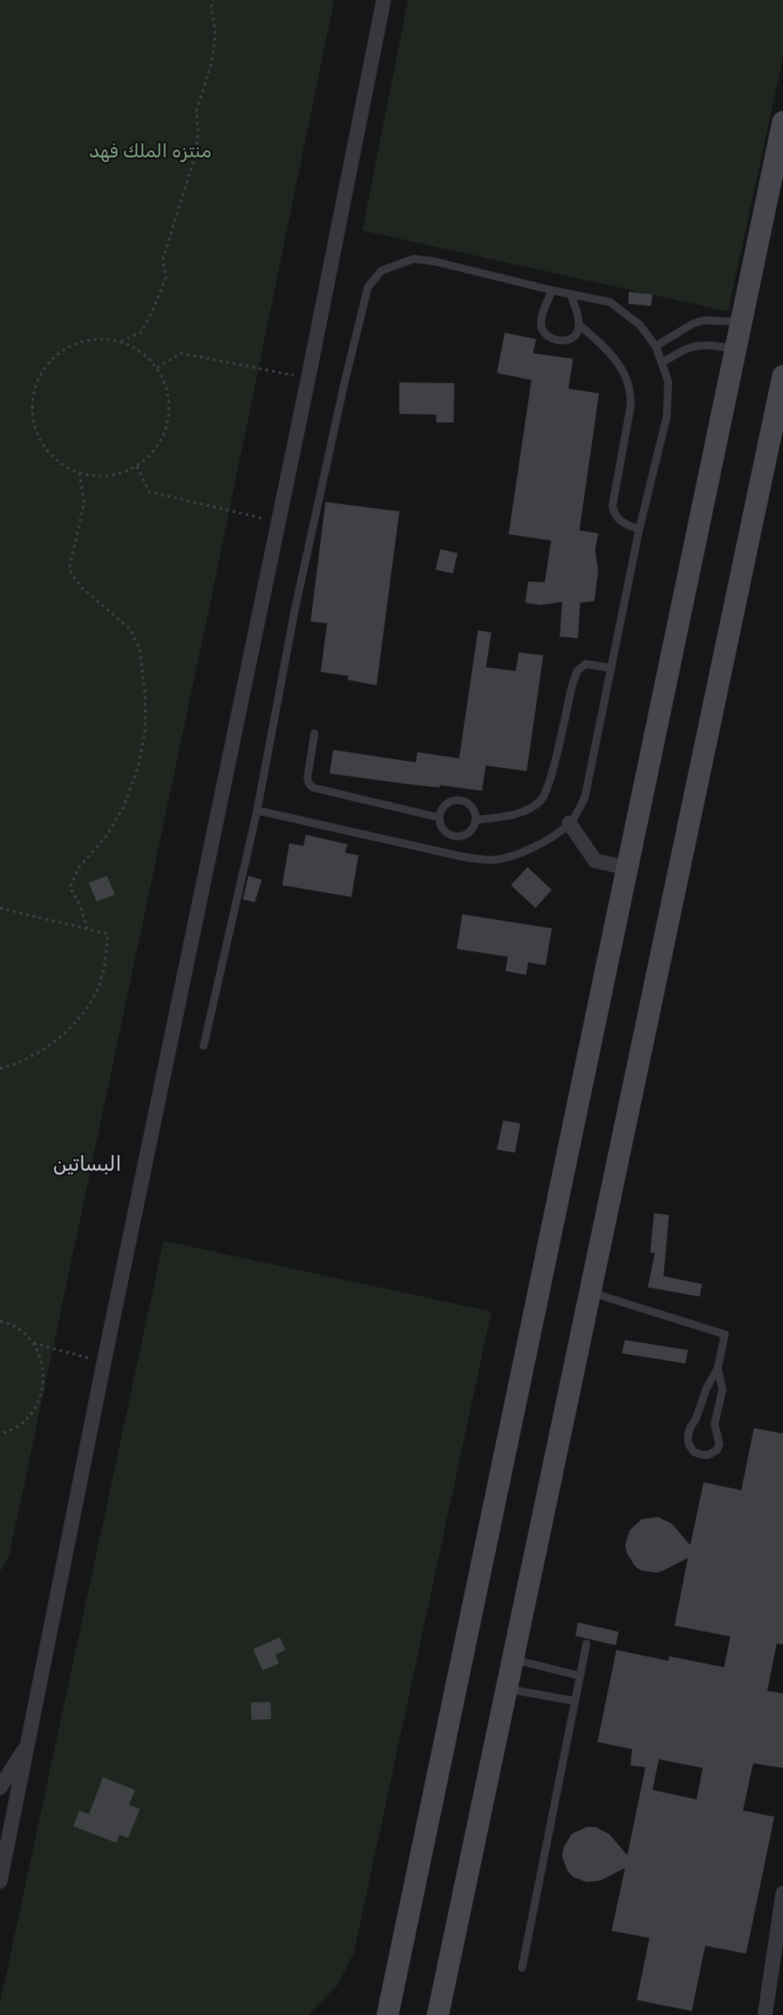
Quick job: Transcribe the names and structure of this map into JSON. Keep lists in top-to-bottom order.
{
  "districts": ["البساتين"],
  "parks": ["منتزه الملك فهد"]
}
